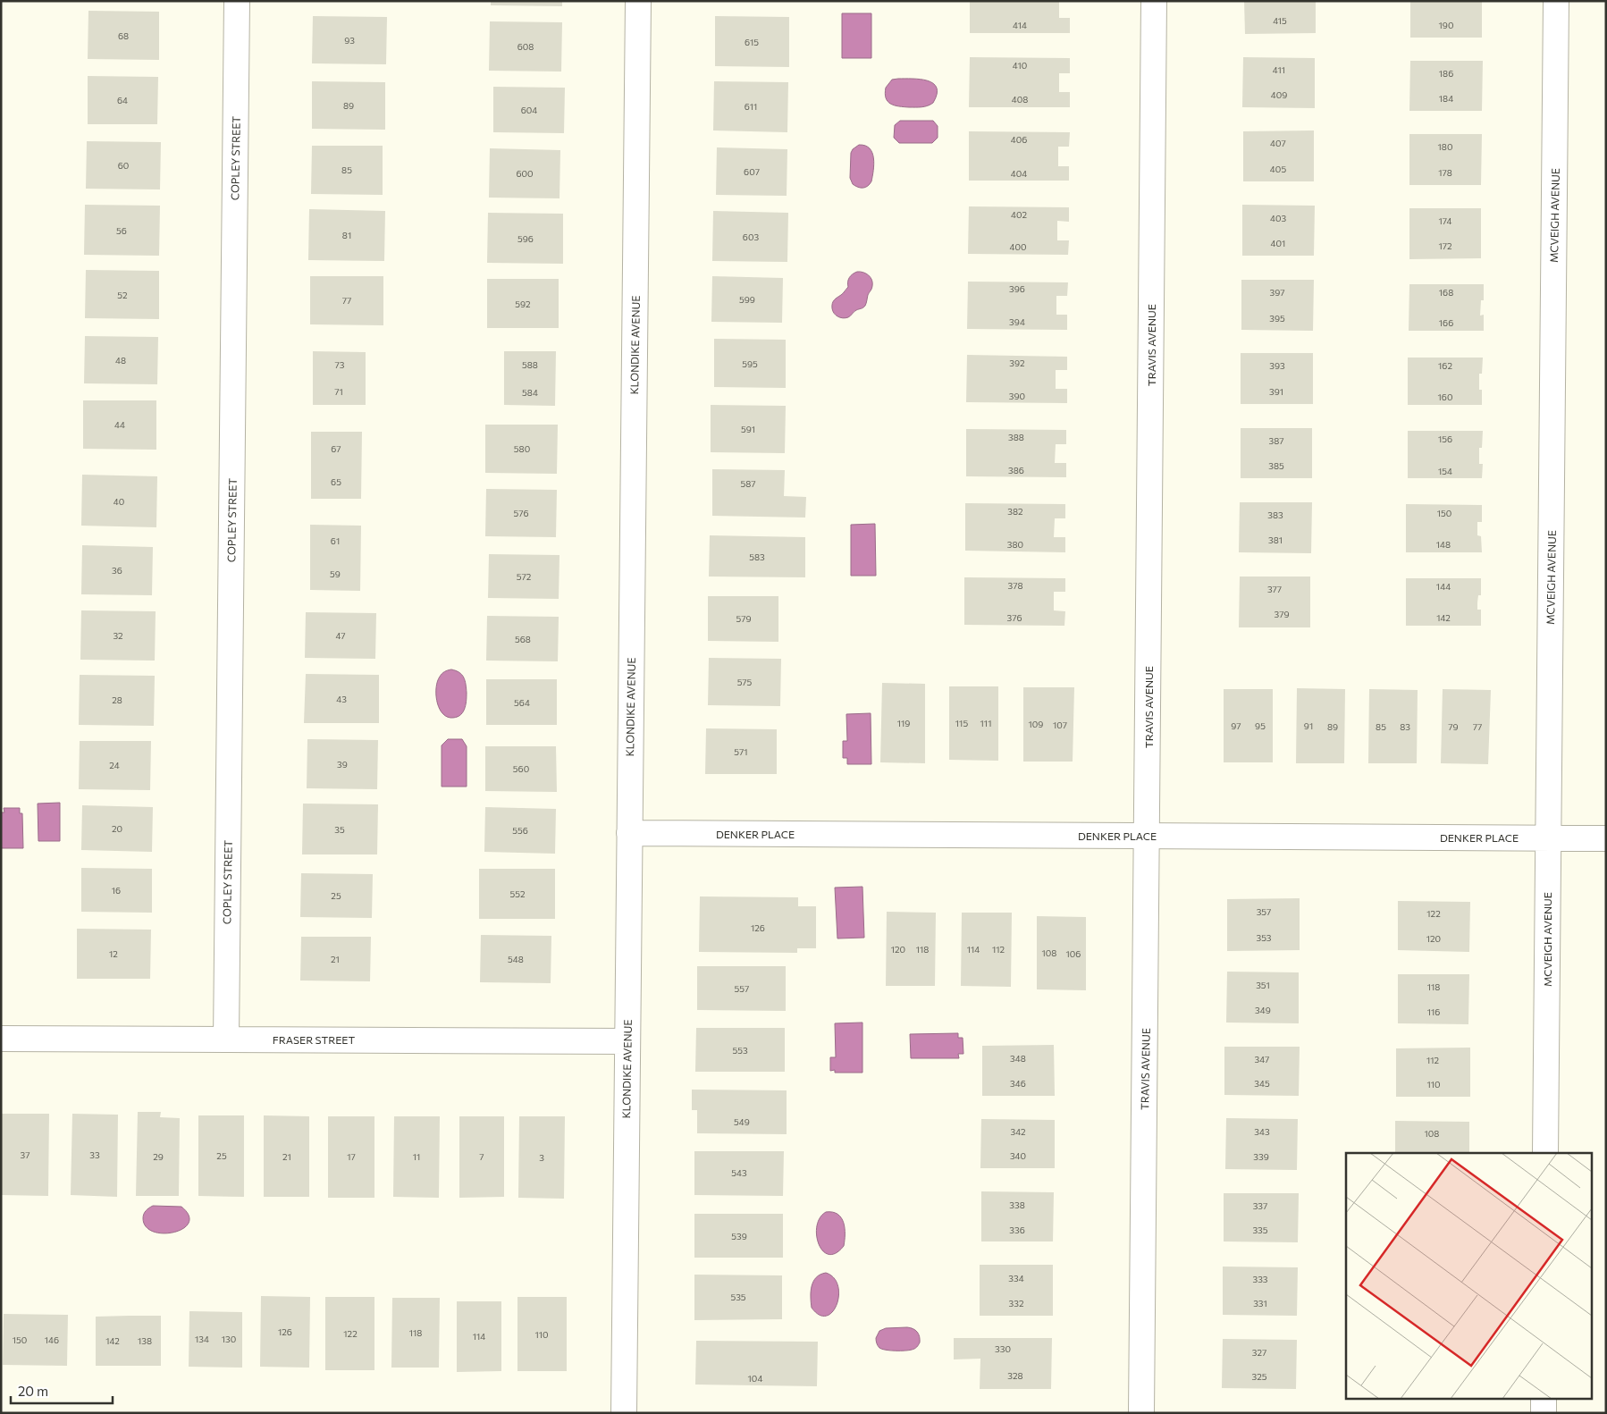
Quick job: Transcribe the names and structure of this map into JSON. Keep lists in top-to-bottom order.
{
  "streets": {
    "street": [
      "COPLEY STREET",
      "MCVEIGH AVENUE",
      "KLONDIKE AVENUE",
      "TRAVIS AVENUE",
      "DENKER PLACE",
      "FRASER STREET"
    ]
  },
  "crossings": [
    ["COPLEY STREET", "FRASER STREET"],
    ["MCVEIGH AVENUE", "DENKER PLACE"],
    ["KLONDIKE AVENUE", "DENKER PLACE"],
    ["KLONDIKE AVENUE", "FRASER STREET"],
    ["TRAVIS AVENUE", "DENKER PLACE"]
  ],
  "house_numbers": [
    "415",
    "414",
    "190",
    "68",
    "93",
    "615",
    "608",
    "410",
    "411",
    "186",
    "409",
    "184",
    "408",
    "64",
    "89",
    "611",
    "604",
    "406",
    "407",
    "180",
    "60",
    "405",
    "85",
    "607",
    "178",
    "600",
    "404",
    "402",
    "403",
    "174",
    "56",
    "81",
    "603",
    "596",
    "401",
    "172",
    "400",
    "396",
    "397",
    "168",
    "52",
    "599",
    "77",
    "592",
    "395",
    "394",
    "166",
    "48",
    "392",
    "595",
    "73",
    "588",
    "393",
    "162",
    "71",
    "391",
    "584",
    "390",
    "160",
    "44",
    "591",
    "388",
    "156",
    "387",
    "67",
    "580",
    "385",
    "386",
    "154",
    "65",
    "587",
    "40",
    "382",
    "576",
    "150",
    "383",
    "381",
    "61",
    "380",
    "148",
    "583",
    "36",
    "59",
    "572",
    "378",
    "144",
    "377",
    "379",
    "376",
    "142",
    "579",
    "32",
    "47",
    "568",
    "575",
    "43",
    "28",
    "564",
    "119",
    "115",
    "111",
    "109",
    "107",
    "97",
    "95",
    "91",
    "89",
    "85",
    "83",
    "79",
    "77",
    "571",
    "39",
    "24",
    "560",
    "20",
    "35",
    "556",
    "16",
    "552",
    "25",
    "357",
    "122",
    "126",
    "353",
    "120",
    "120",
    "118",
    "114",
    "112",
    "108",
    "12",
    "106",
    "21",
    "548",
    "351",
    "118",
    "557",
    "349",
    "116",
    "553",
    "348",
    "347",
    "112",
    "346",
    "345",
    "110",
    "549",
    "342",
    "343",
    "108",
    "37",
    "33",
    "25",
    "340",
    "29",
    "21",
    "17",
    "11",
    "7",
    "339",
    "3",
    "543",
    "338",
    "337",
    "336",
    "335",
    "539",
    "334",
    "333",
    "535",
    "332",
    "331",
    "126",
    "118",
    "122",
    "110",
    "114",
    "134",
    "130",
    "150",
    "146",
    "142",
    "138",
    "330",
    "327",
    "328",
    "325",
    "104"
  ],
  "scale_bar": "20 m"
}
